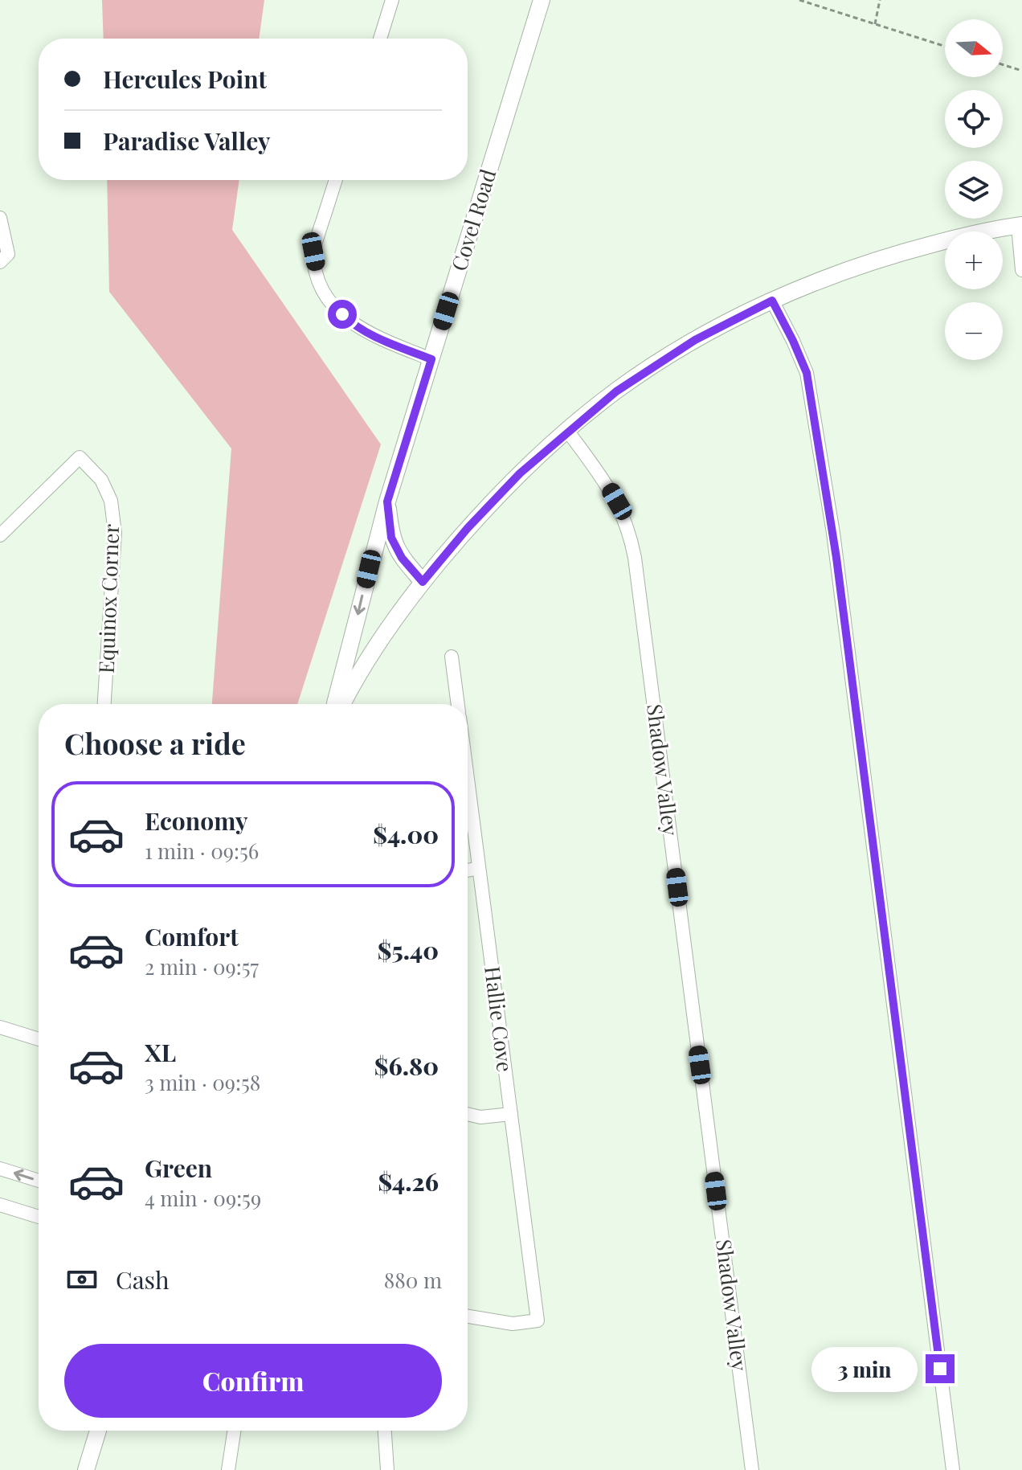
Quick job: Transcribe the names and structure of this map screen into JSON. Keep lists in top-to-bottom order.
{
  "streets": {
    "street": [
      "Covel Road",
      "Equinox Corner",
      "Shadow Valley",
      "Hallie Cove"
    ]
  },
  "north": "right",
  "page": {
    "map_buttons": ["+", "−"],
    "banner": ["Hercules Point", "Paradise Valley"],
    "heading": "Choose a ride",
    "list": [
      {
        "name": "Economy",
        "note": "1 min · 09:56",
        "value": "$4.00"
      },
      {
        "name": "Comfort",
        "note": "2 min · 09:57",
        "value": "$5.40"
      },
      {
        "name": "XL",
        "note": "3 min · 09:58",
        "value": "$6.80"
      },
      {
        "name": "Green",
        "note": "4 min · 09:59",
        "value": "$4.26"
      }
    ],
    "pay": ["Cash", "880 m"],
    "buttons": "Confirm",
    "bubble": "3 min"
  }
}
